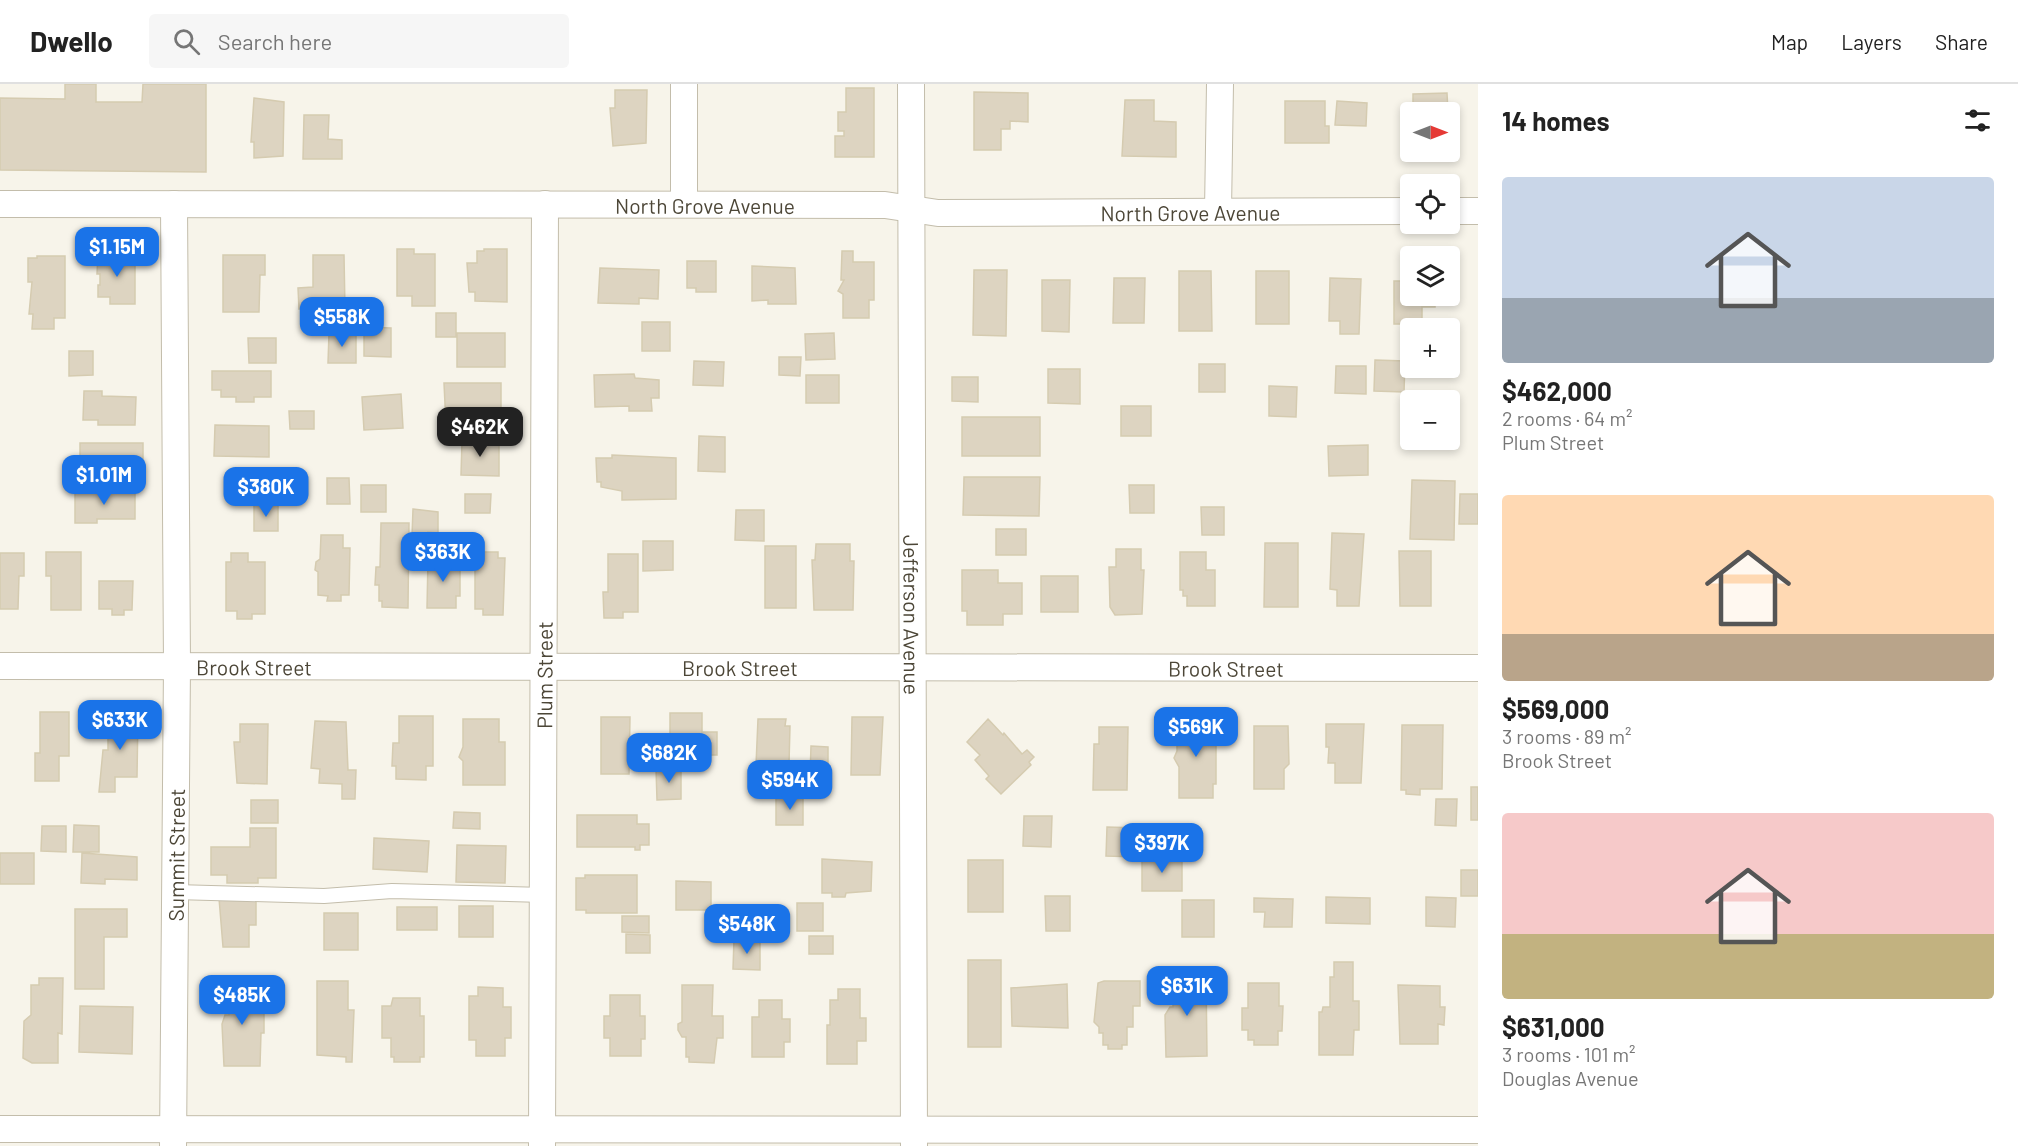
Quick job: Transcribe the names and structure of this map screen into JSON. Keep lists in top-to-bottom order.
{
  "streets": {
    "street": [
      "North Grove Avenue",
      "Jefferson Avenue",
      "Brook Street",
      "Plum Street",
      "Summit Street"
    ]
  },
  "crossings": [
    ["North Grove Avenue", "Jefferson Avenue"],
    ["North Grove Avenue", "Plum Street"],
    ["North Grove Avenue", "Summit Street"],
    ["Jefferson Avenue", "Brook Street"],
    ["Brook Street", "Plum Street"],
    ["Brook Street", "Summit Street"]
  ],
  "north": "right",
  "page": {
    "header": "Dwello",
    "search": "Search here",
    "nav": ["Map", "Layers", "Share"],
    "heading": "14 homes",
    "map_buttons": ["+", "−"],
    "list": [
      {
        "name": "$462,000",
        "note": "2 rooms · 64 m² · Plum Street"
      },
      {
        "name": "$569,000",
        "note": "3 rooms · 89 m² · Brook Street"
      },
      {
        "name": "$631,000",
        "note": "3 rooms · 101 m² · Douglas Avenue"
      }
    ],
    "price": [
      "$1.15M",
      "$558K",
      "$462K",
      "$1.01M",
      "$380K",
      "$363K",
      "$633K",
      "$569K",
      "$682K",
      "$594K",
      "$397K",
      "$548K",
      "$631K",
      "$485K"
    ]
  }
}
